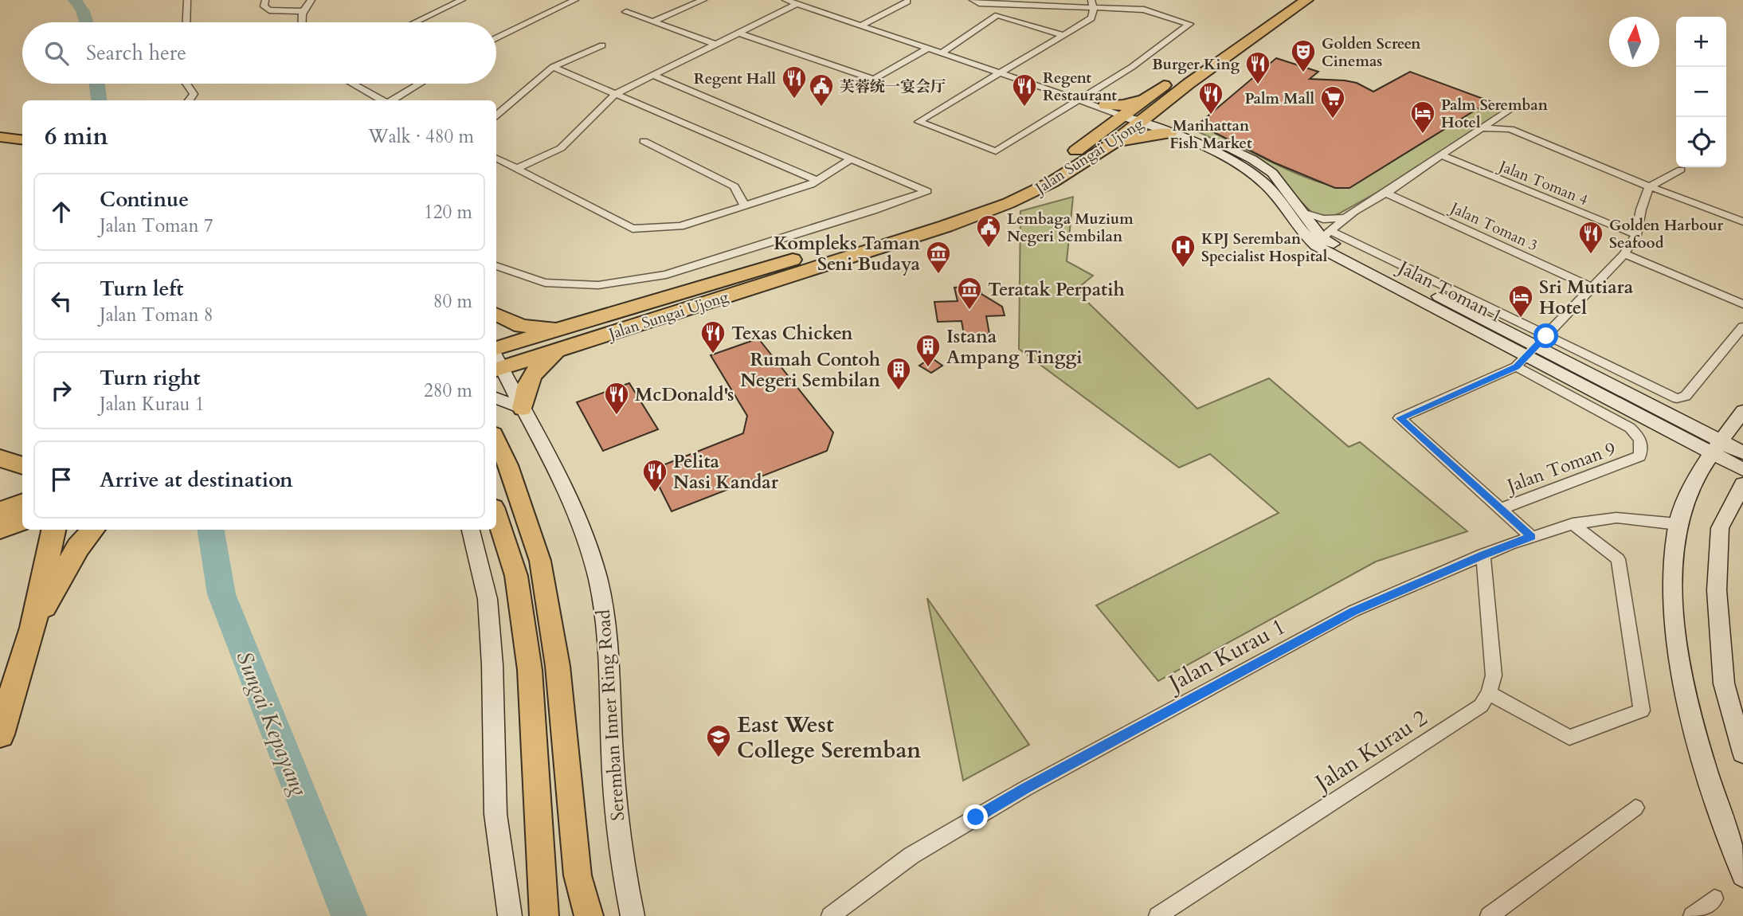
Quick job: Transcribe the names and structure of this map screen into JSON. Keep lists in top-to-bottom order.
{
  "streets": {
    "highway": ["Jalan Sungai Ujong"],
    "street": [
      "Jalan Toman 4",
      "Jalan Toman 3",
      "Jalan Toman 1",
      "Jalan Toman 9",
      "Jalan Kurau 1",
      "Seremban Inner Ring Road",
      "Jalan Kurau 2"
    ]
  },
  "crossings": [
    ["Jalan Sungai Ujong", "Jalan Toman 1"],
    ["Jalan Toman 1", "Jalan Toman 9"]
  ],
  "water": ["Sungai Kepayang"],
  "places": {
    "theatre": ["Golden Screen Cinemas"],
    "restaurant": [
      "Burger King",
      "Regent Hall",
      "Regent Restaurant",
      "Manhattan Fish Market",
      "Golden Harbour Seafood",
      "Texas Chicken",
      "McDonald's",
      "Pelita Nasi Kandar"
    ],
    "public building": ["芙蓉统一宴会厅", "Lembaga Muzium Negeri Sembilan"],
    "supermarket": ["Palm Mall"],
    "hotel": ["Palm Seremban Hotel", "Sri Mutiara Hotel"],
    "hospital": ["KPJ Seremban Specialist Hospital"],
    "museum": ["Kompleks Taman Seni Budaya", "Teratak Perpatih"],
    "building": ["Istana Ampang Tinggi", "Rumah Contoh Negeri Sembilan"],
    "school or university": ["East West College Seremban"]
  },
  "north": "top",
  "page": {
    "map_buttons": ["+", "−"],
    "search": "Search here",
    "heading": ["6 min", "Walk · 480 m"],
    "list": [
      ["Continue", "Jalan Toman 7", "120 m"],
      ["Turn left", "Jalan Toman 8", "80 m"],
      ["Turn right", "Jalan Kurau 1", "280 m"],
      "Arrive at destination"
    ]
  }
}
